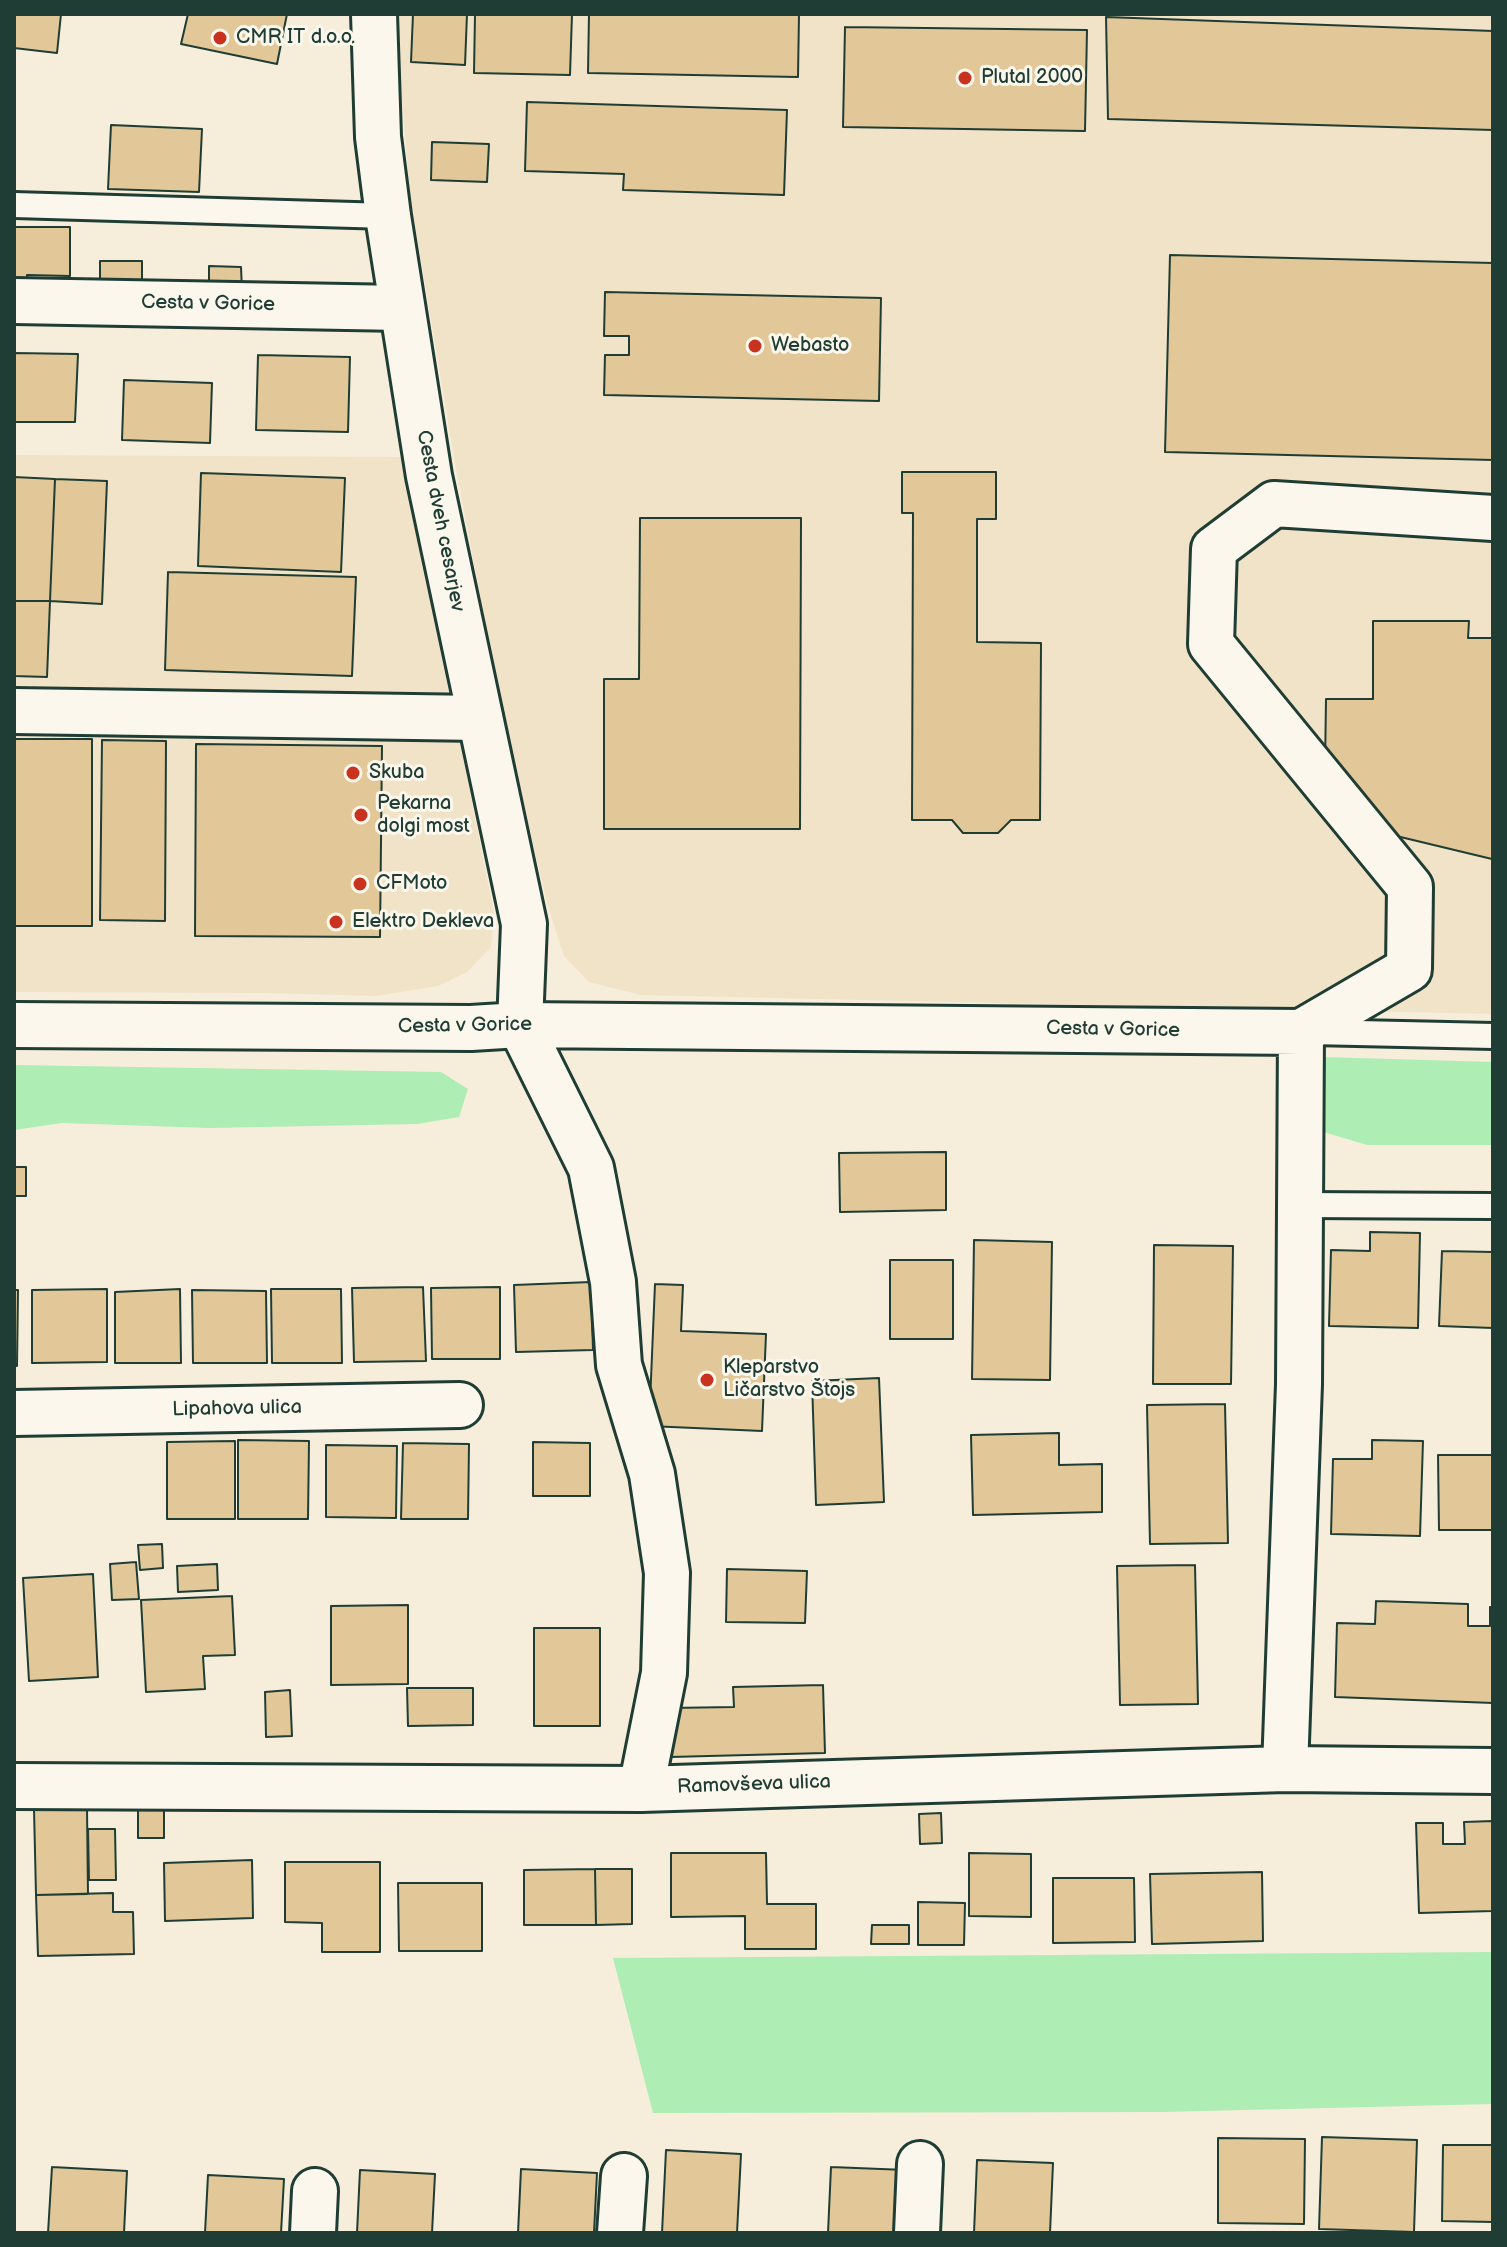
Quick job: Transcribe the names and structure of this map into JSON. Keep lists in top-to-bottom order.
{
  "streets": {
    "street": [
      "Cesta v Gorice",
      "Cesta dveh cesarjev",
      "Lipahova ulica",
      "Ramovševa ulica"
    ]
  },
  "crossings": [
    ["Cesta v Gorice", "Cesta dveh cesarjev"]
  ],
  "places": [
    "CMR IT d.o.o.",
    "Plutal 2000",
    "Webasto",
    "Skuba",
    "Pekarna dolgi most",
    "CFMoto",
    "Elektro Dekleva",
    "Kleparstvo Ličarstvo Štojs"
  ]
}
